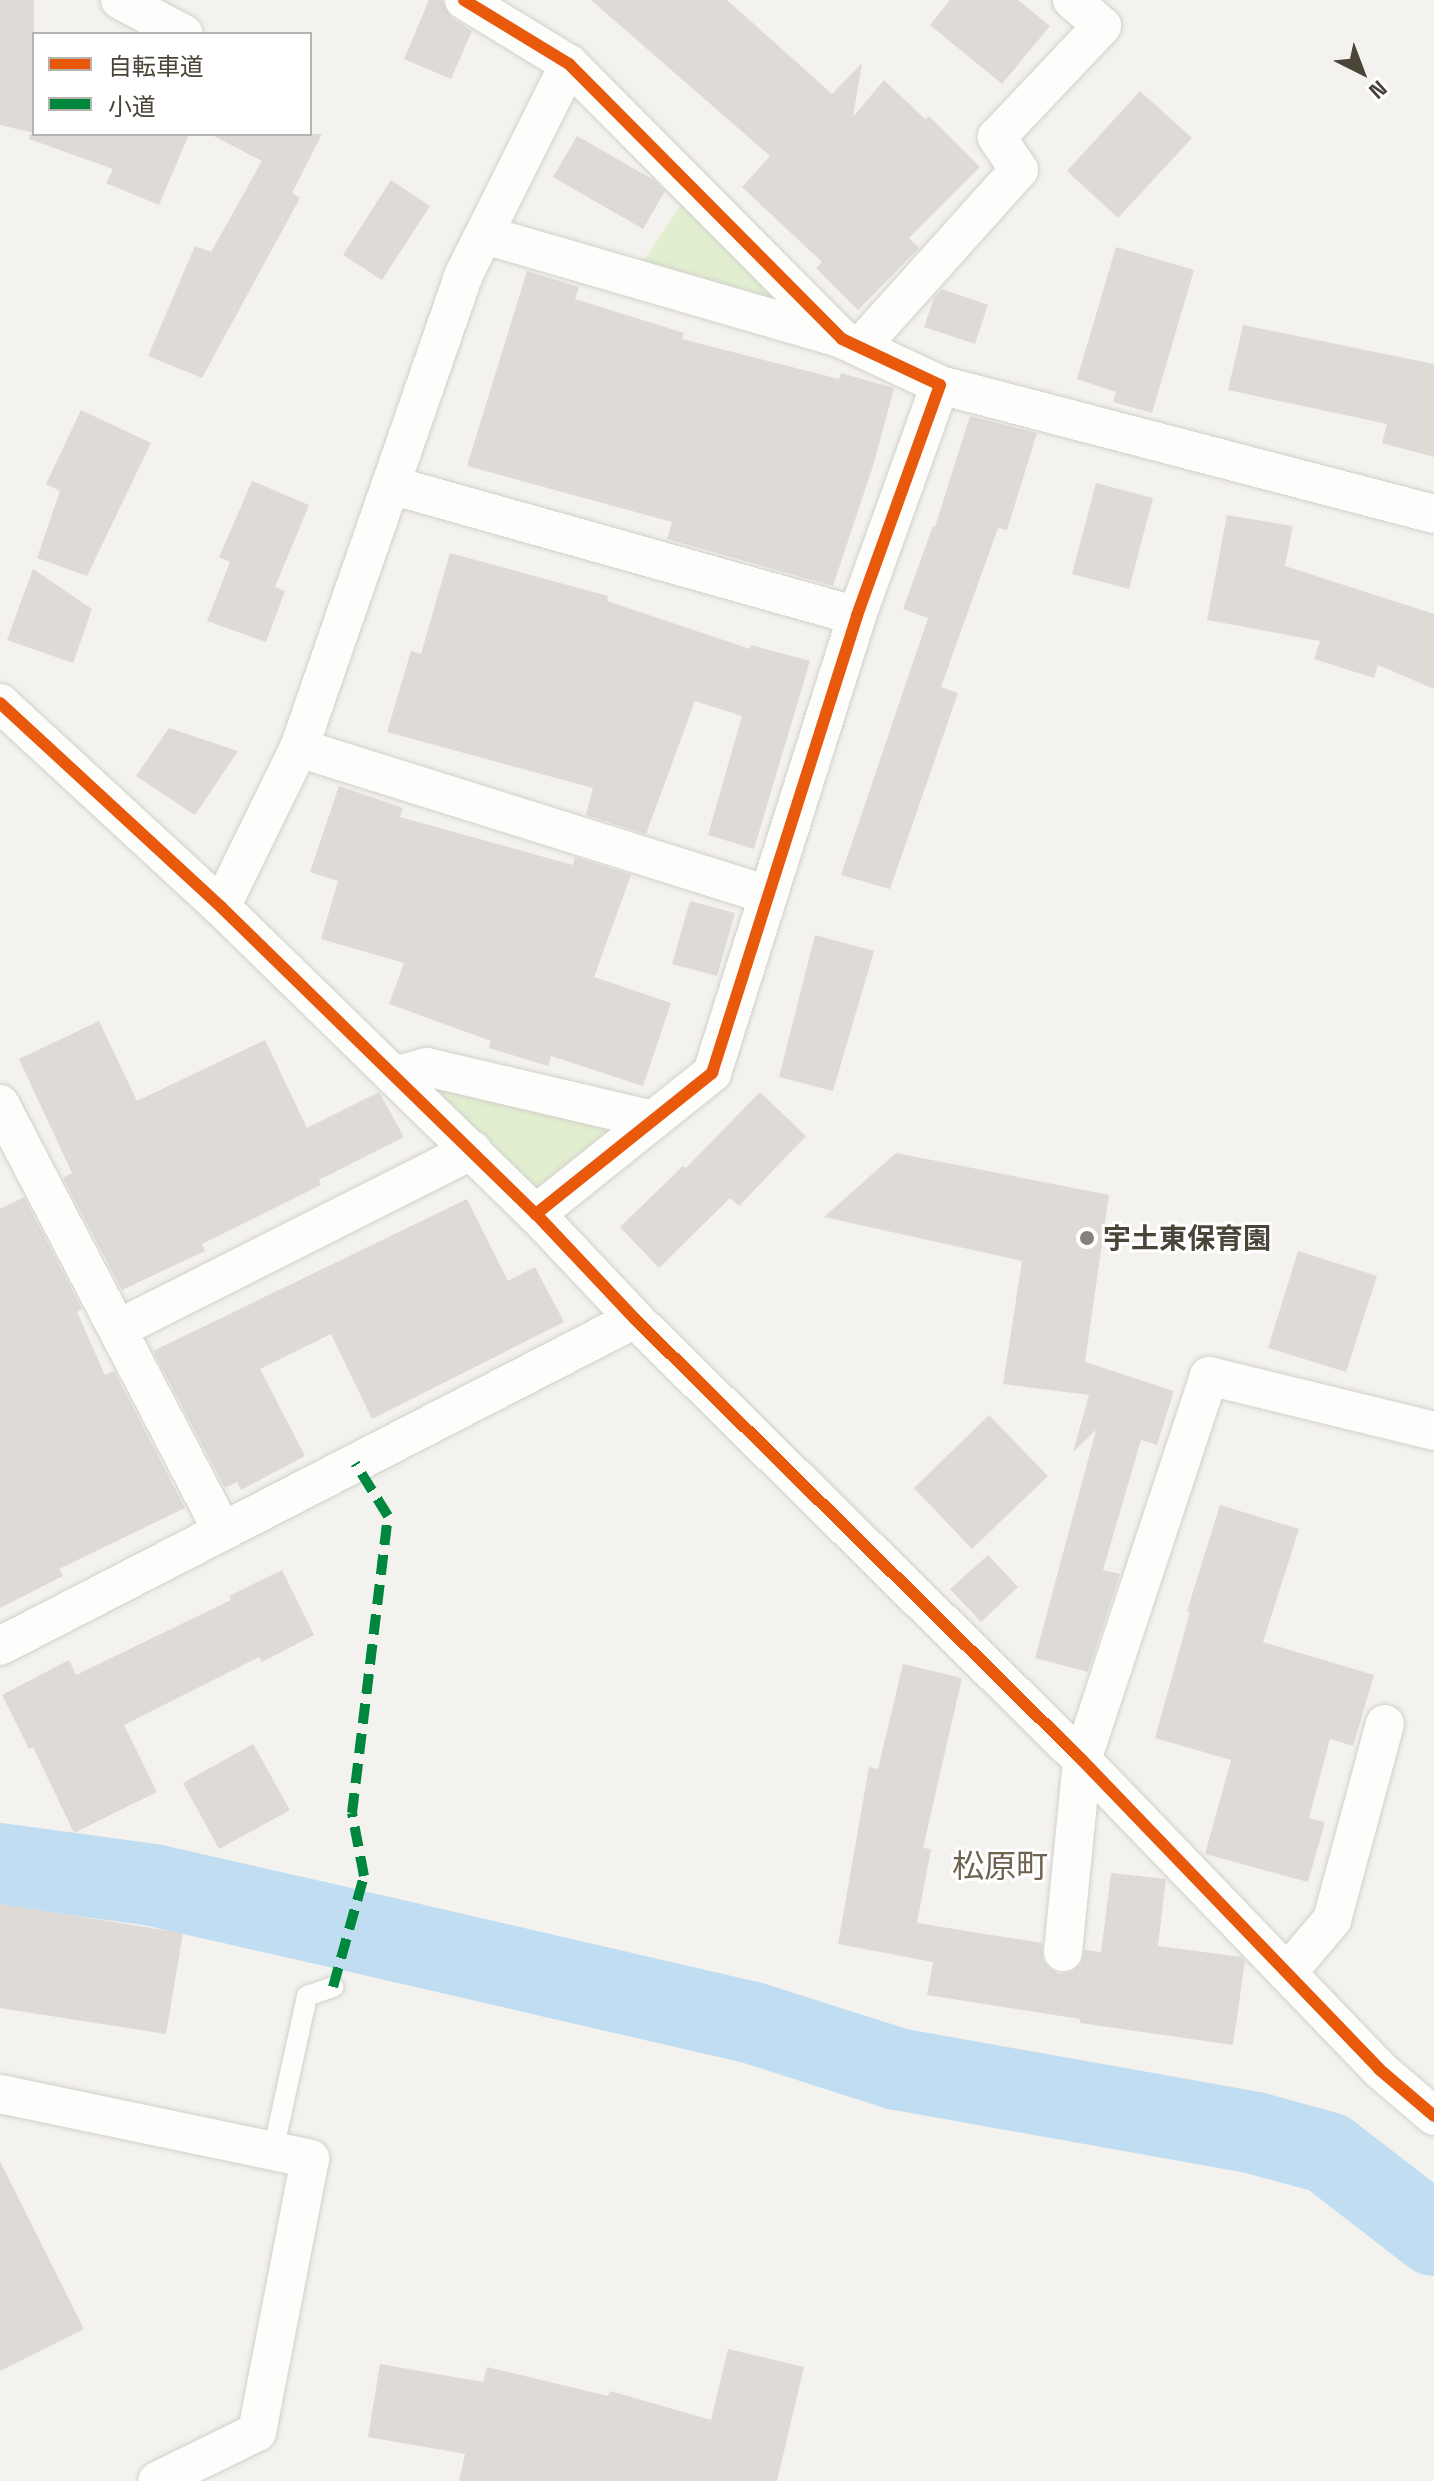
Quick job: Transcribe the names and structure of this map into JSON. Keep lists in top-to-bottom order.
{
  "districts": ["松原町"],
  "places": ["宇土東保育園"],
  "legend": ["自転車道", "小道"],
  "north": "bottom right"
}
